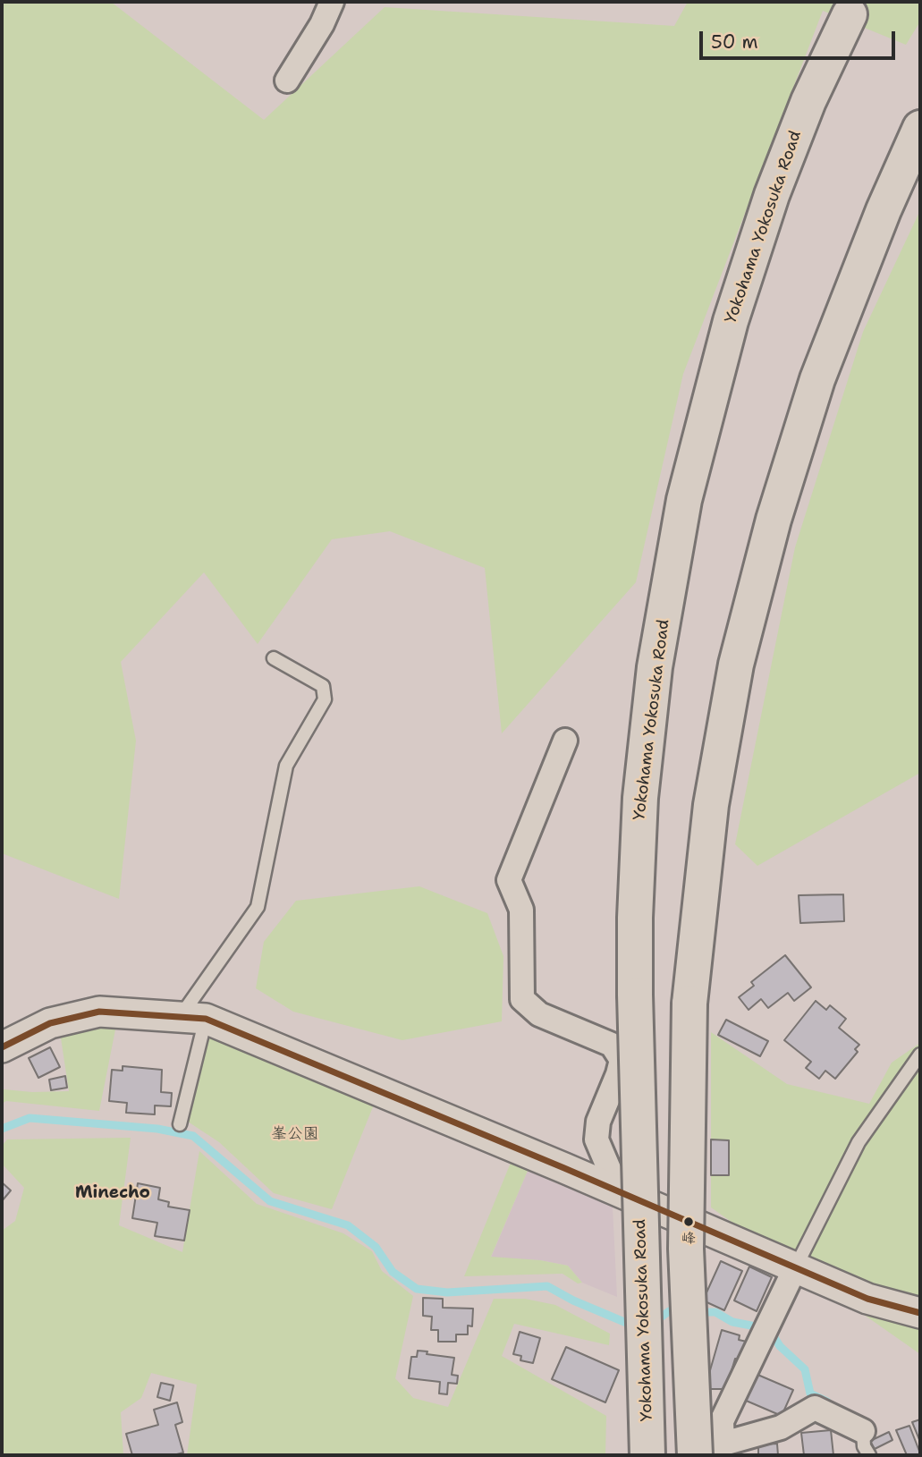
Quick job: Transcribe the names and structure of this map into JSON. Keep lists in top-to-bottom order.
{
  "streets": {
    "highway": ["Yokohama Yokosuka Road"]
  },
  "districts": ["Minecho"],
  "parks": ["峯公園"],
  "places": ["峰"],
  "scale_bar": "50 m"
}
